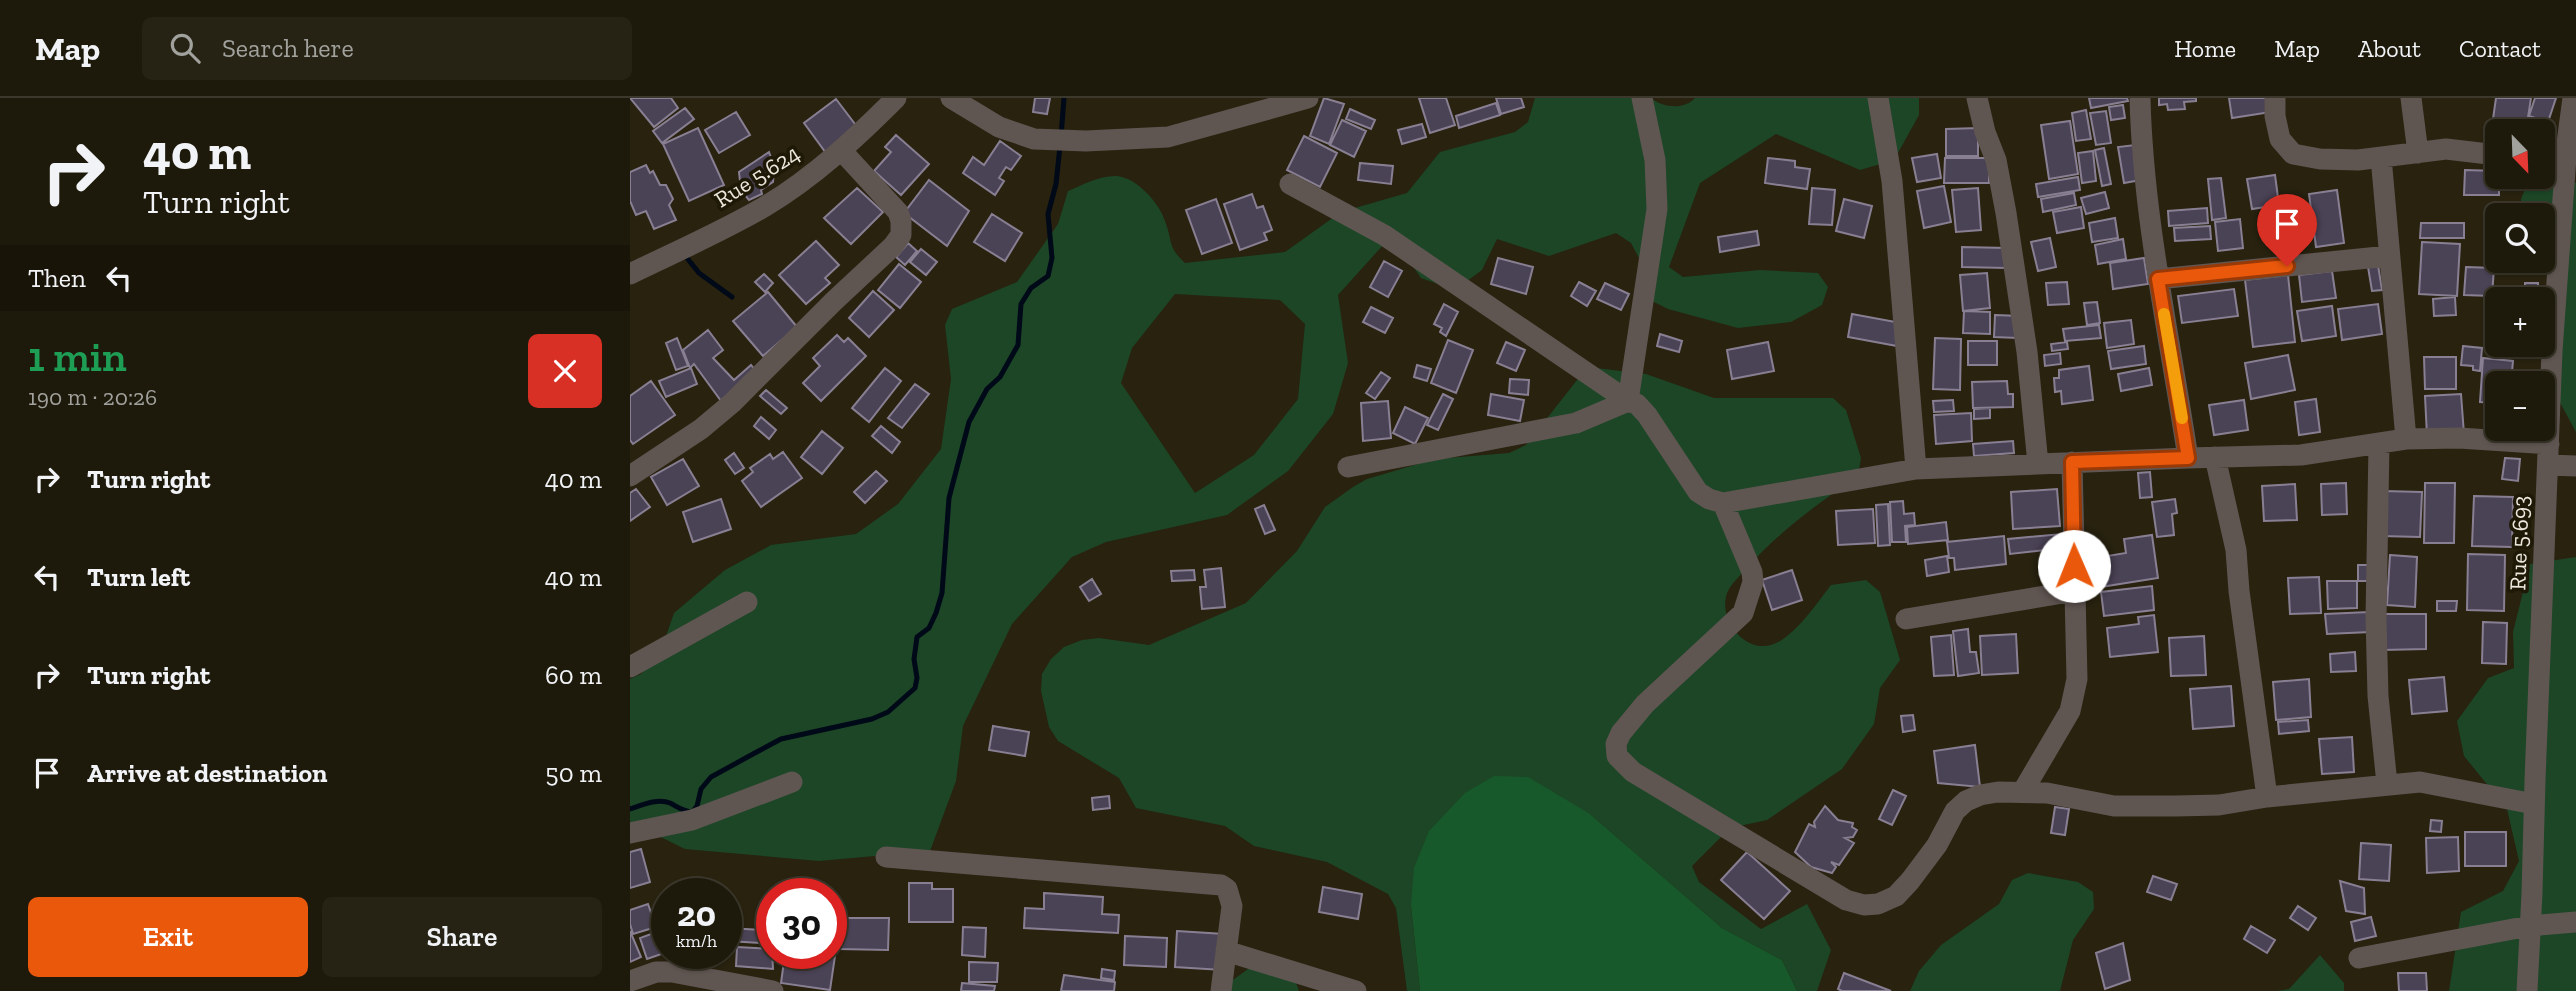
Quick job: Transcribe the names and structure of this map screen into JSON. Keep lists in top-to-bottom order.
{
  "streets": {
    "street": ["Rue 5.624", "Rue 5.693"]
  },
  "north": "bottom right",
  "page": {
    "header": "Map",
    "search": "Search here",
    "nav": [
      "Home",
      "Map",
      "About",
      "Contact"
    ],
    "turn": ["40 m", "Turn right"],
    "map_buttons": ["+", "−"],
    "then": "Then",
    "heading": ["1 min", "190 m · 20:26"],
    "list": [
      {
        "name": "Turn right",
        "value": "40 m"
      },
      {
        "name": "Turn left",
        "value": "40 m"
      },
      {
        "name": "Turn right",
        "value": "60 m"
      },
      {
        "name": "Arrive at destination",
        "value": "50 m"
      }
    ],
    "speed": "20 km/h",
    "limit": "30",
    "buttons": ["Exit", "Share"]
  }
}
